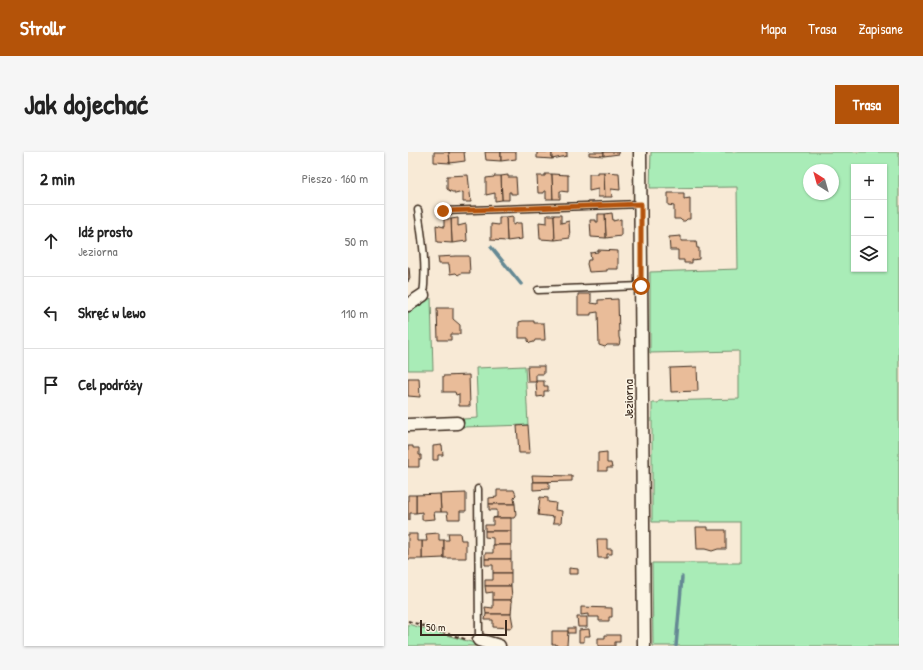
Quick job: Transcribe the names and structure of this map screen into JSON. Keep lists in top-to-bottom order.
{
  "streets": {
    "street": ["Jeziorna"]
  },
  "scale_bar": "50 m",
  "north": "top left",
  "page": {
    "header": "Strollr",
    "nav": ["Mapa", "Trasa", "Zapisane"],
    "title": "Jak dojechać",
    "buttons": "Trasa",
    "heading": ["2 min", "Pieszo · 160 m"],
    "map_buttons": ["+", "−"],
    "list": [
      ["Idź prosto", "Jeziorna", "50 m"],
      ["Skręć w lewo", "110 m"],
      "Cel podróży"
    ],
    "scale": "50 m"
  }
}
